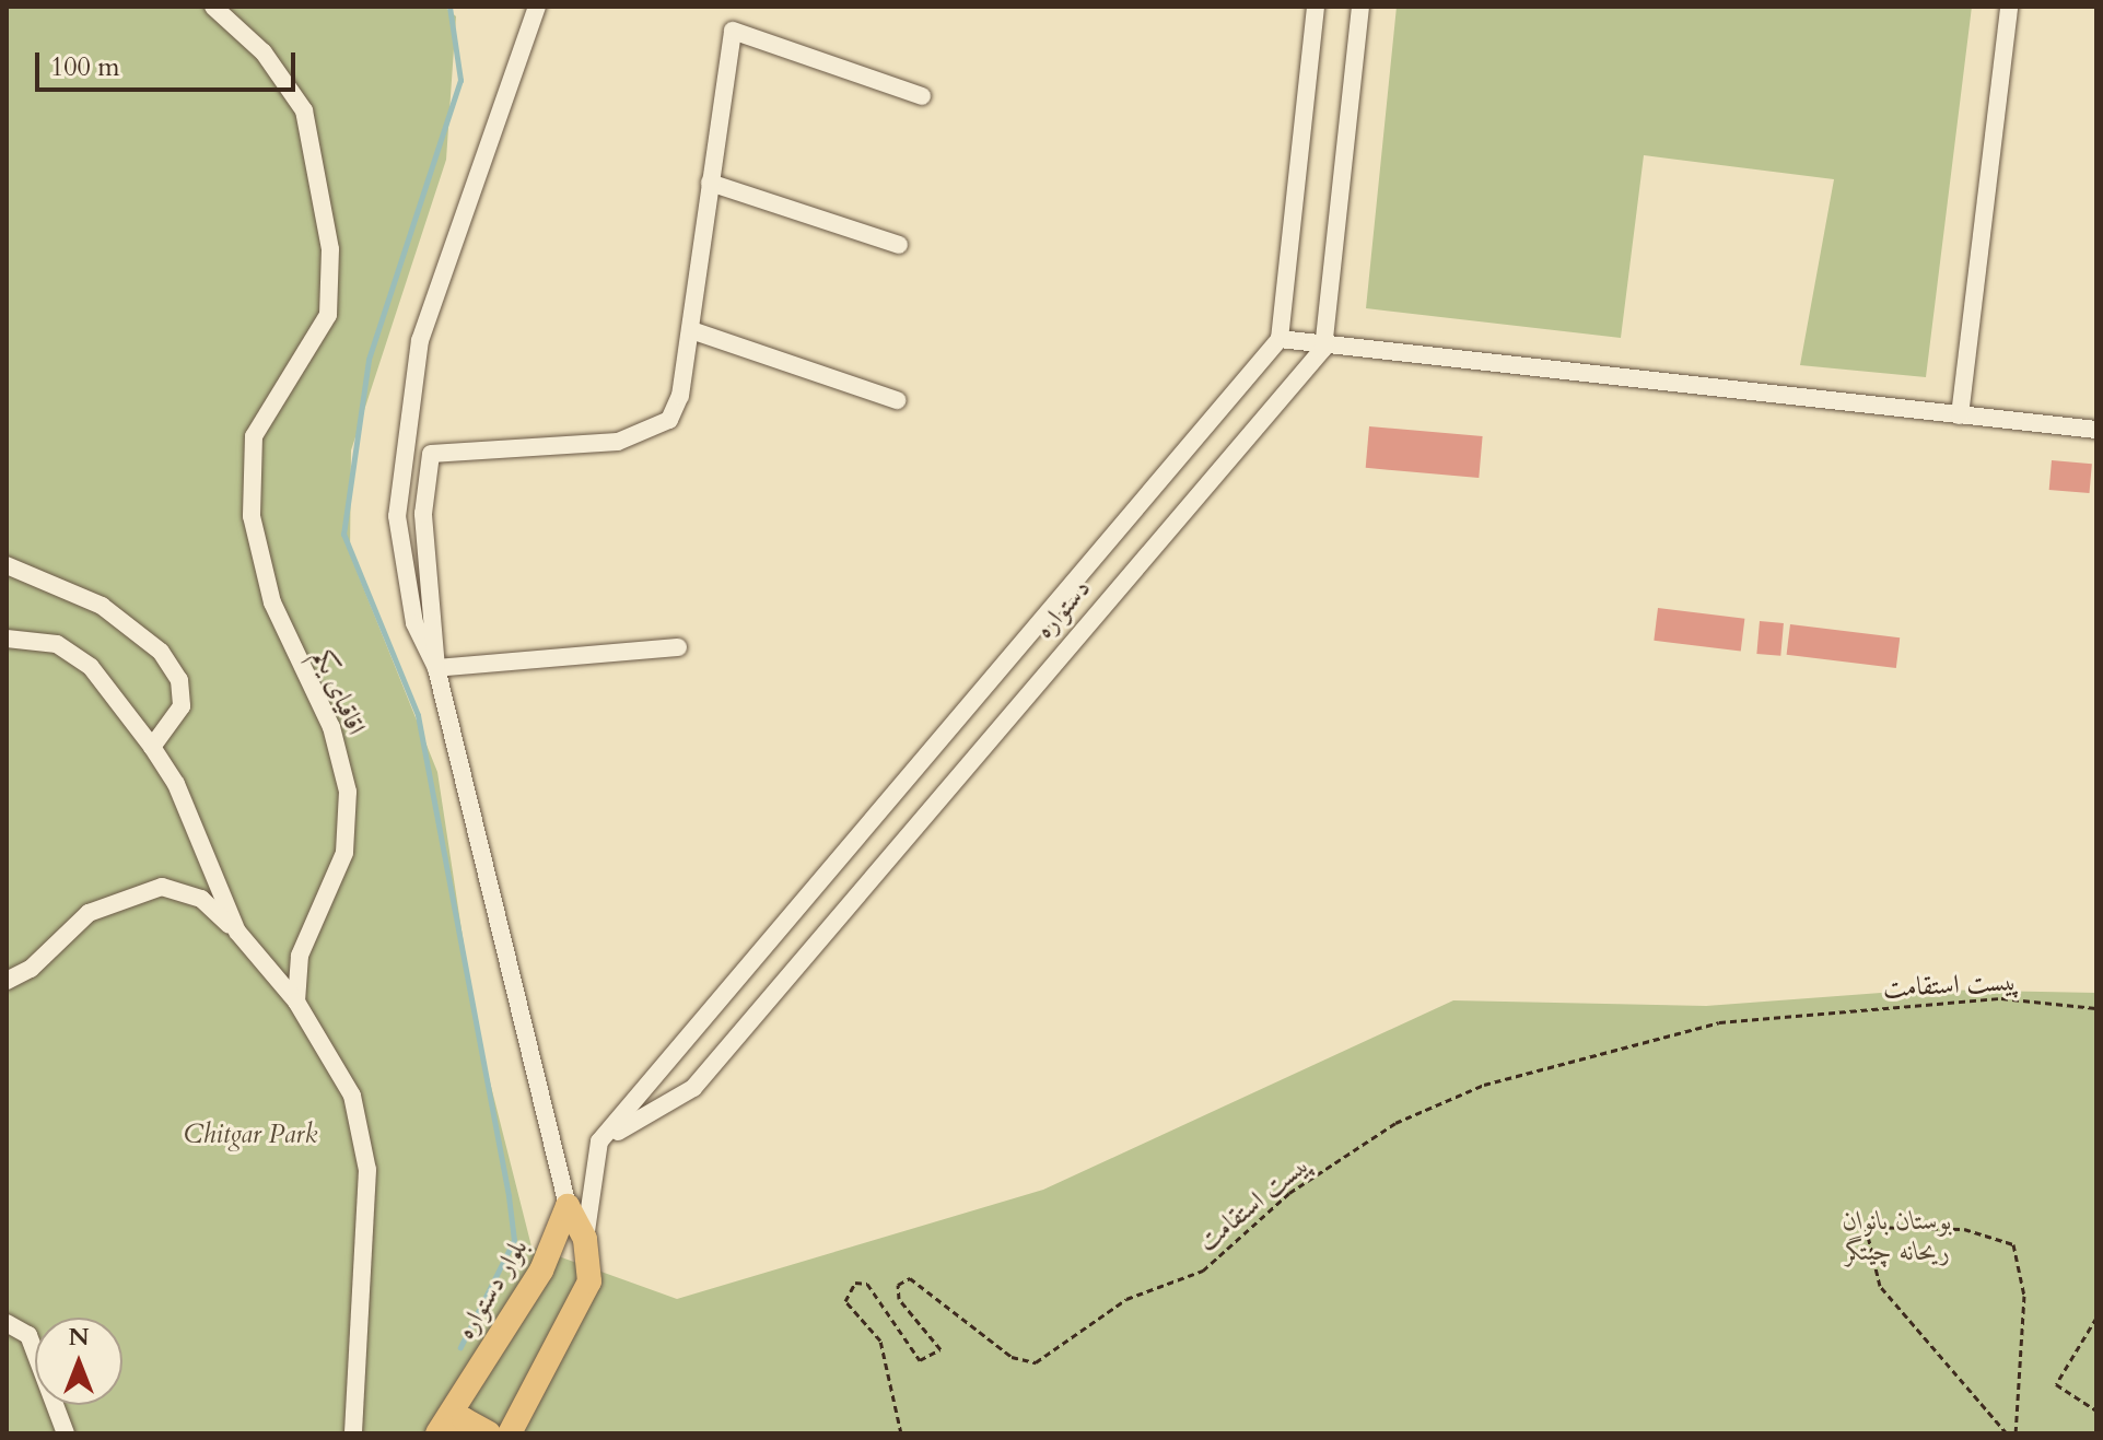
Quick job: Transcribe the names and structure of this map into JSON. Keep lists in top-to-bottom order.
{
  "streets": {
    "main road": ["بلوار دستواره"],
    "street": ["دستواره", "اقاقیای یکم"],
    "path": ["پیست استقامت"]
  },
  "parks": ["Chitgar Park", "بوستان بانوان ریحانه چیتگر"],
  "scale_bar": "100 m",
  "north": "top"
}
